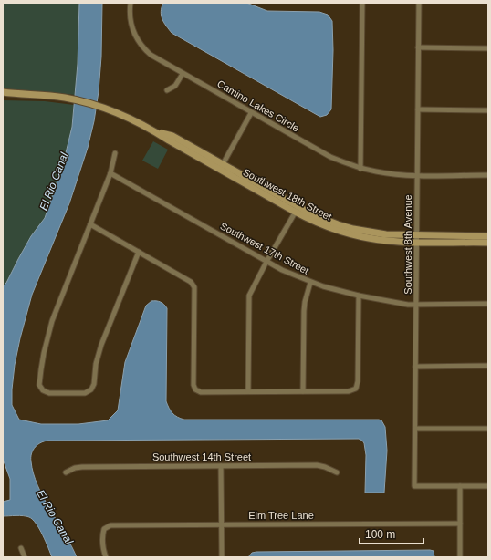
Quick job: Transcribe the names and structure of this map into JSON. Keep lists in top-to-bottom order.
{
  "streets": {
    "main road": ["Southwest 18th Street"],
    "street": [
      "Camino Lakes Circle",
      "Southwest 8th Avenue",
      "Southwest 17th Street",
      "Southwest 14th Street",
      "Elm Tree Lane"
    ]
  },
  "crossings": [
    ["Camino Lakes Circle", "Southwest 8th Avenue"],
    ["Southwest 18th Street", "Southwest 8th Avenue"],
    ["Southwest 8th Avenue", "Southwest 17th Street"]
  ],
  "water": ["El Rio Canal"],
  "scale_bar": "100 m"
}
